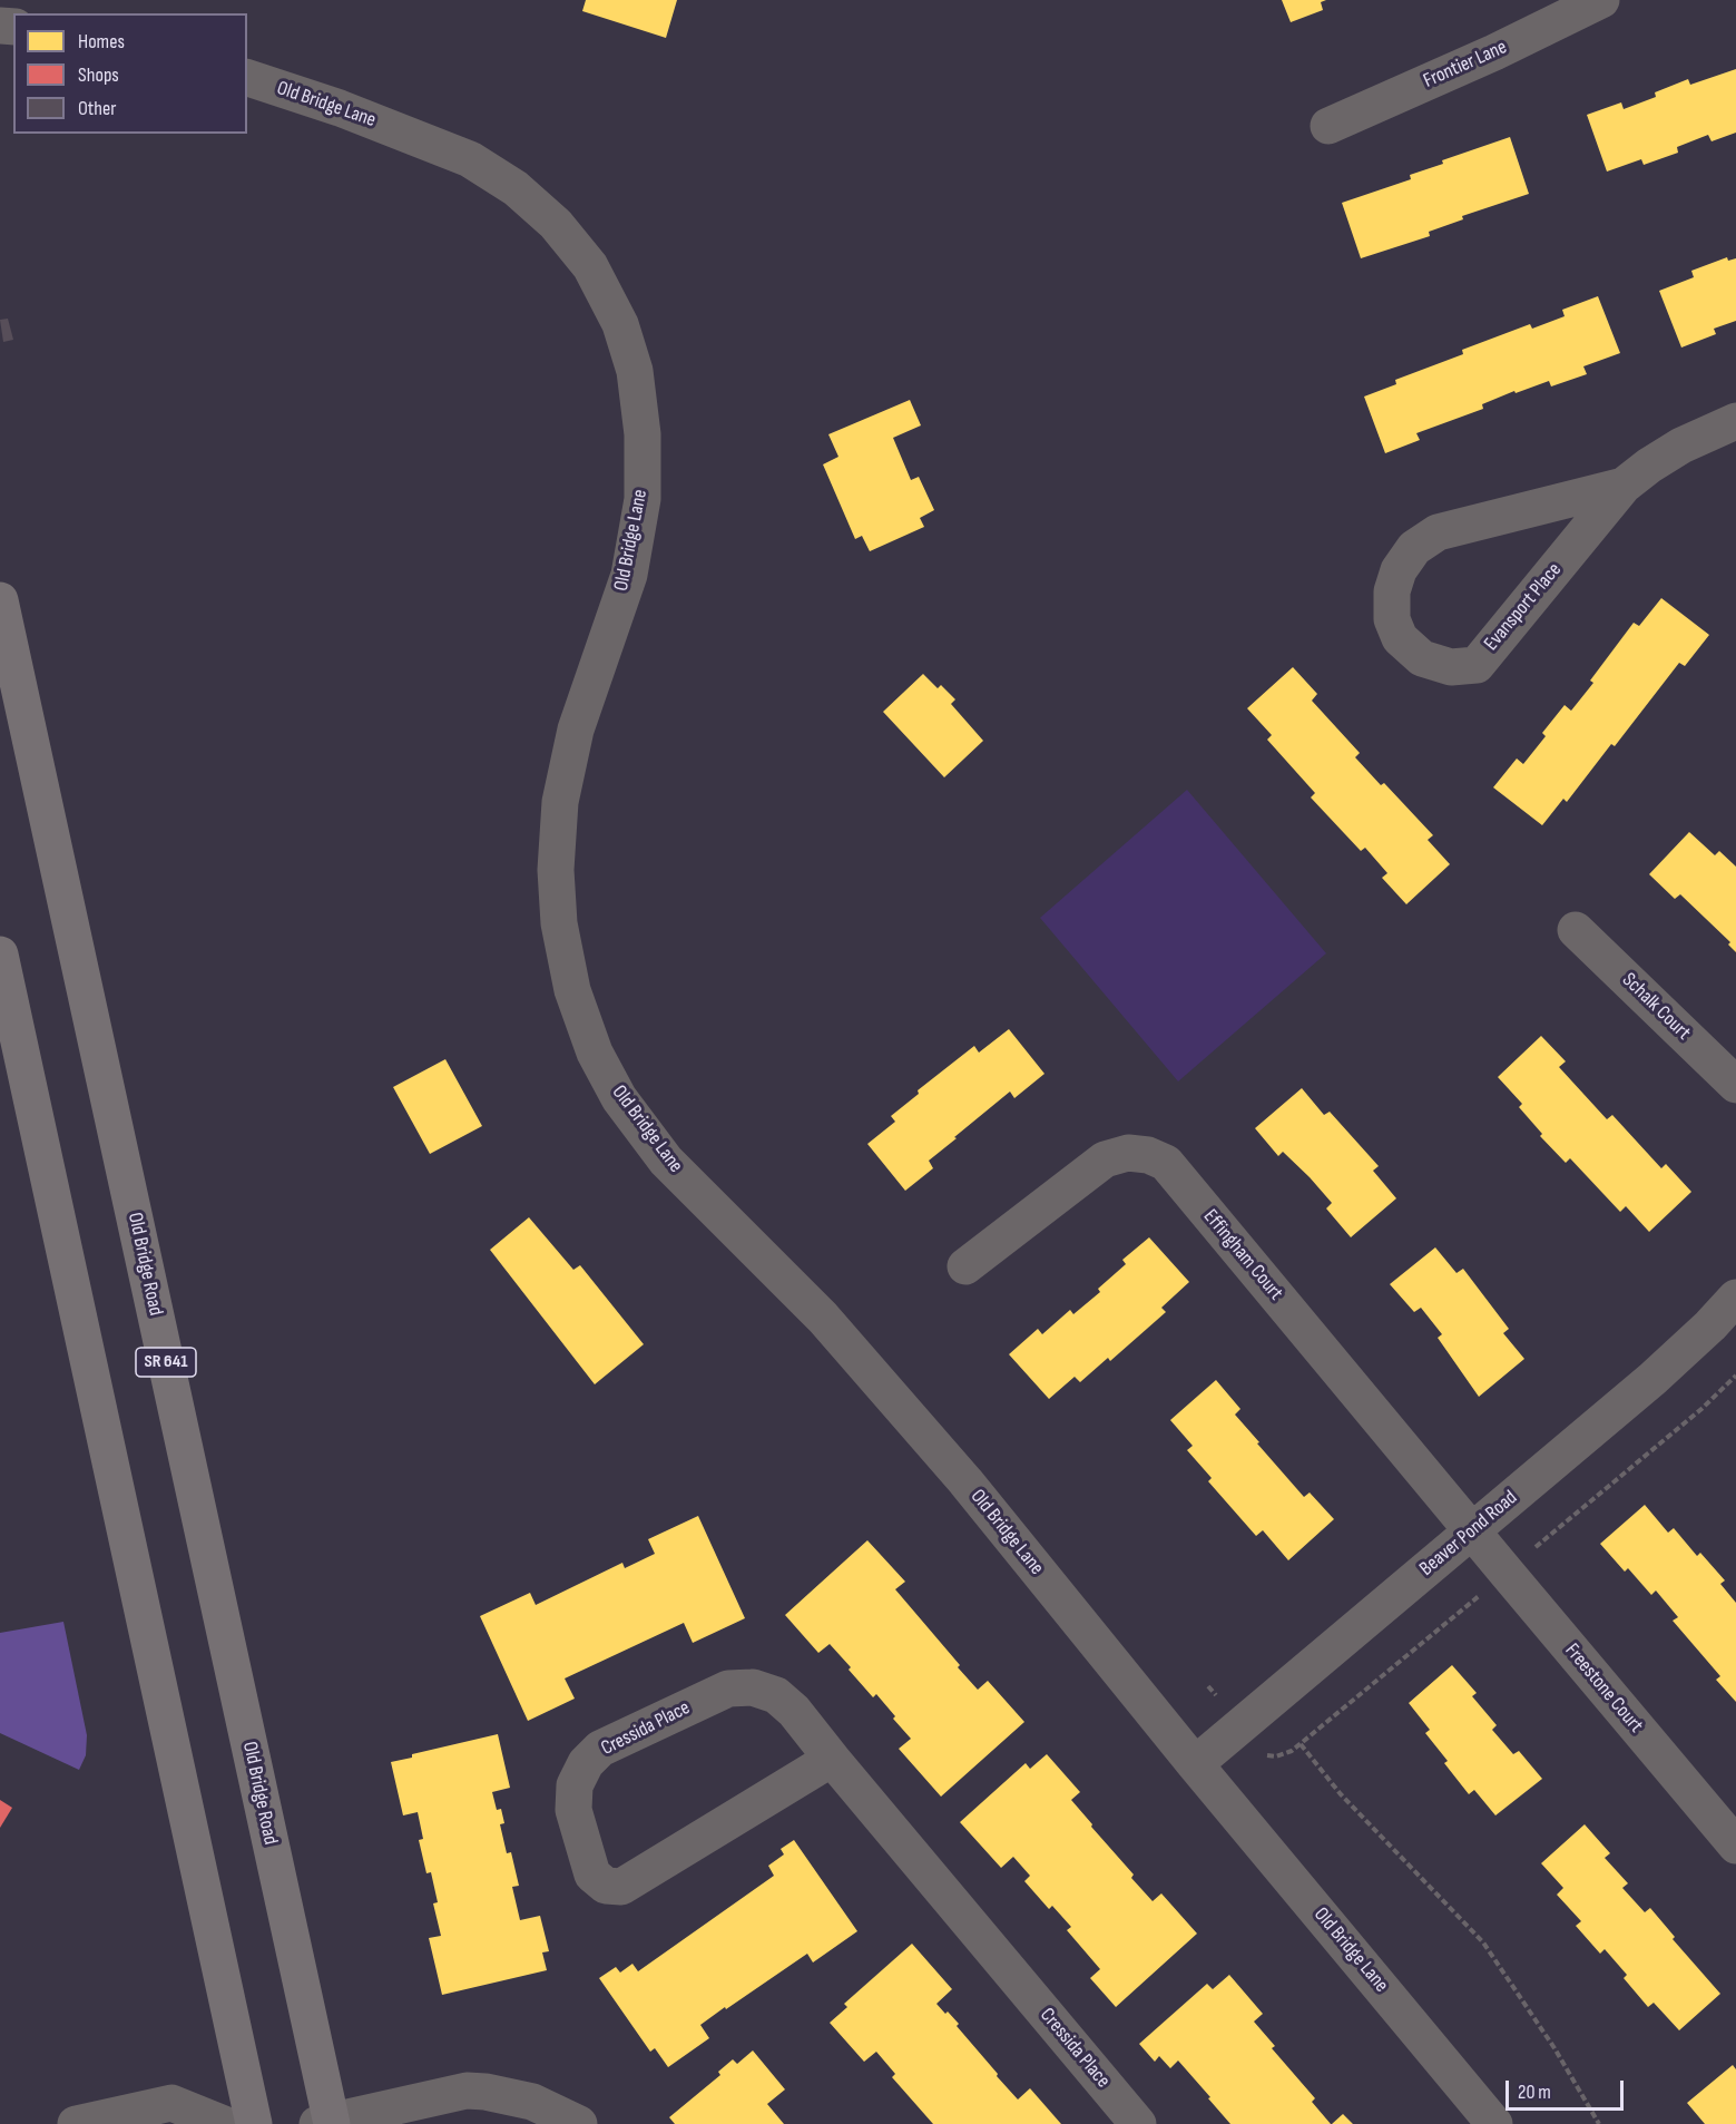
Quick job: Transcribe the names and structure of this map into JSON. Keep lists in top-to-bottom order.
{
  "streets": {
    "main road": ["Old Bridge Road", "SR 641"],
    "street": [
      "Frontier Lane",
      "Old Bridge Lane",
      "Evansport Place",
      "Schalk Court",
      "Effingham Court",
      "Beaver Pond Road",
      "Freestone Court",
      "Cressida Place"
    ]
  },
  "crossings": [
    ["Old Bridge Lane", "Beaver Pond Road"],
    ["Effingham Court", "Beaver Pond Road"],
    ["Effingham Court", "Freestone Court"],
    ["Beaver Pond Road", "Freestone Court"]
  ],
  "legend": ["Homes", "Shops", "Other"],
  "scale_bar": "20 m"
}
